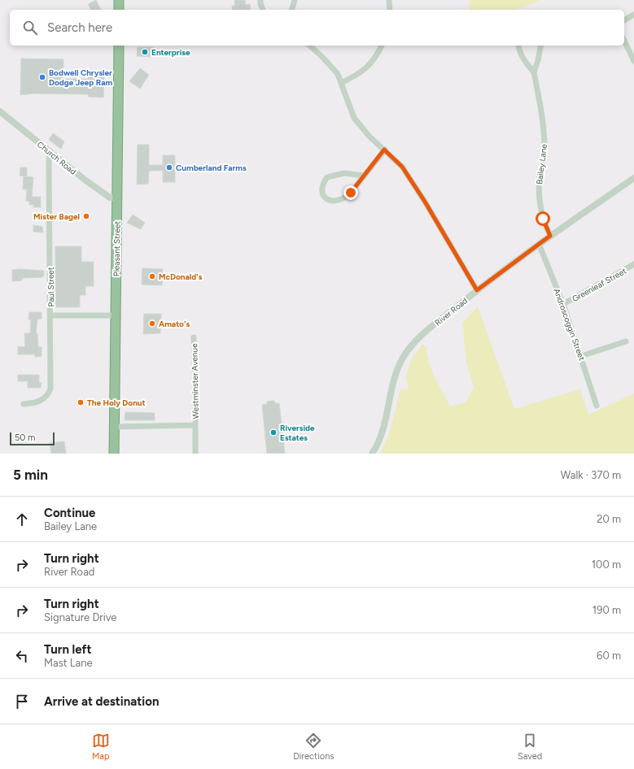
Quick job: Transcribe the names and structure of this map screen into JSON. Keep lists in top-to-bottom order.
{
  "streets": {
    "highway": ["Pleasant Street"],
    "street": [
      "Church Road",
      "Bailey Lane",
      "Greenleaf Street",
      "Paul Street",
      "River Road",
      "Androscoggin Street",
      "Westminster Avenue"
    ]
  },
  "crossings": [
    ["Church Road", "Pleasant Street"],
    ["Church Road", "Paul Street"],
    ["Bailey Lane", "River Road"],
    ["Pleasant Street", "Westminster Avenue"],
    ["Greenleaf Street", "Androscoggin Street"],
    ["River Road", "Androscoggin Street"]
  ],
  "places": [
    "Enterprise",
    "Bodwell Chrysler Dodge Jeep Ram",
    "Cumberland Farms",
    "Mister Bagel",
    "McDonald's",
    "Amato's",
    "The Holy Donut",
    "Riverside Estates"
  ],
  "scale_bar": "50 m",
  "page": {
    "search": "Search here",
    "scale": "50 m",
    "heading": ["5 min", "Walk · 370 m"],
    "list": [
      ["Continue", "Bailey Lane", "20 m"],
      ["Turn right", "River Road", "100 m"],
      ["Turn right", "Signature Drive", "190 m"],
      ["Turn left", "Mast Lane", "60 m"],
      "Arrive at destination"
    ],
    "nav": ["Map", "Directions", "Saved"]
  }
}
